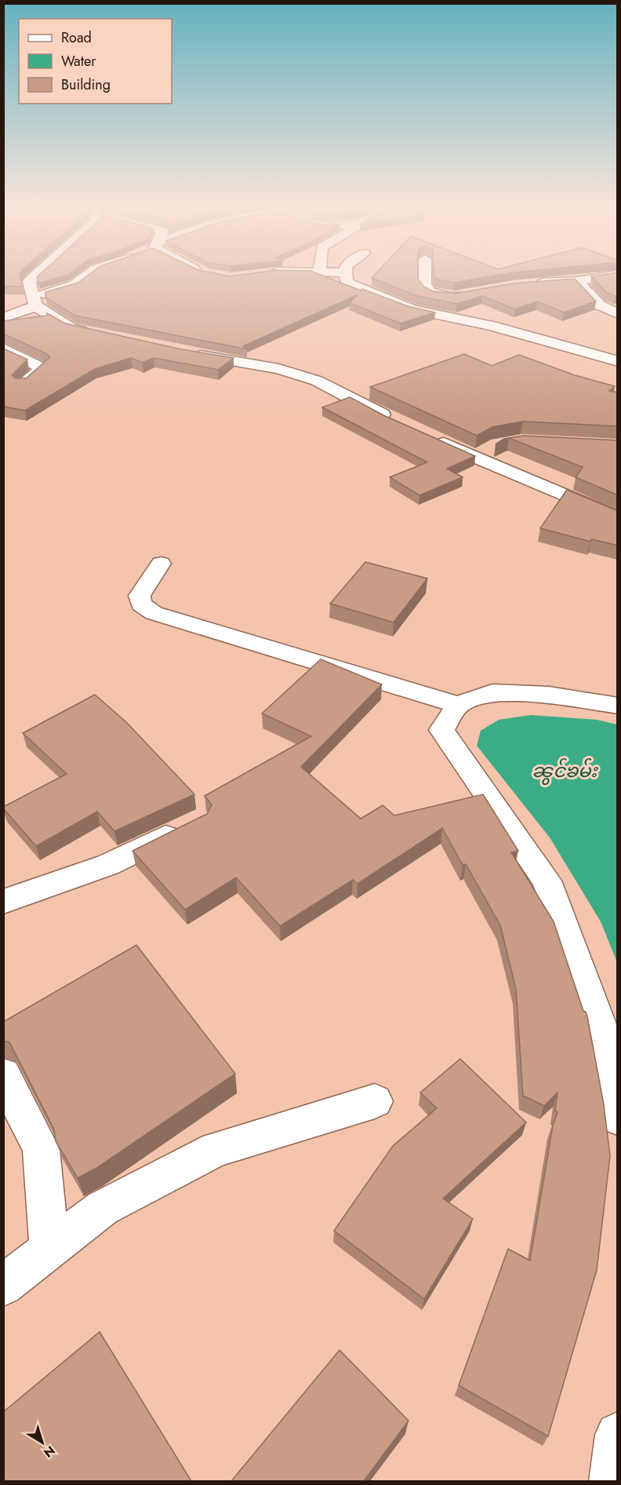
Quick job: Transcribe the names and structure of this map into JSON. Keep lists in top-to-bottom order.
{
  "water": ["ၼွင်ၶမ်း"],
  "legend": ["Road", "Water", "Building"],
  "north": "bottom right"
}
